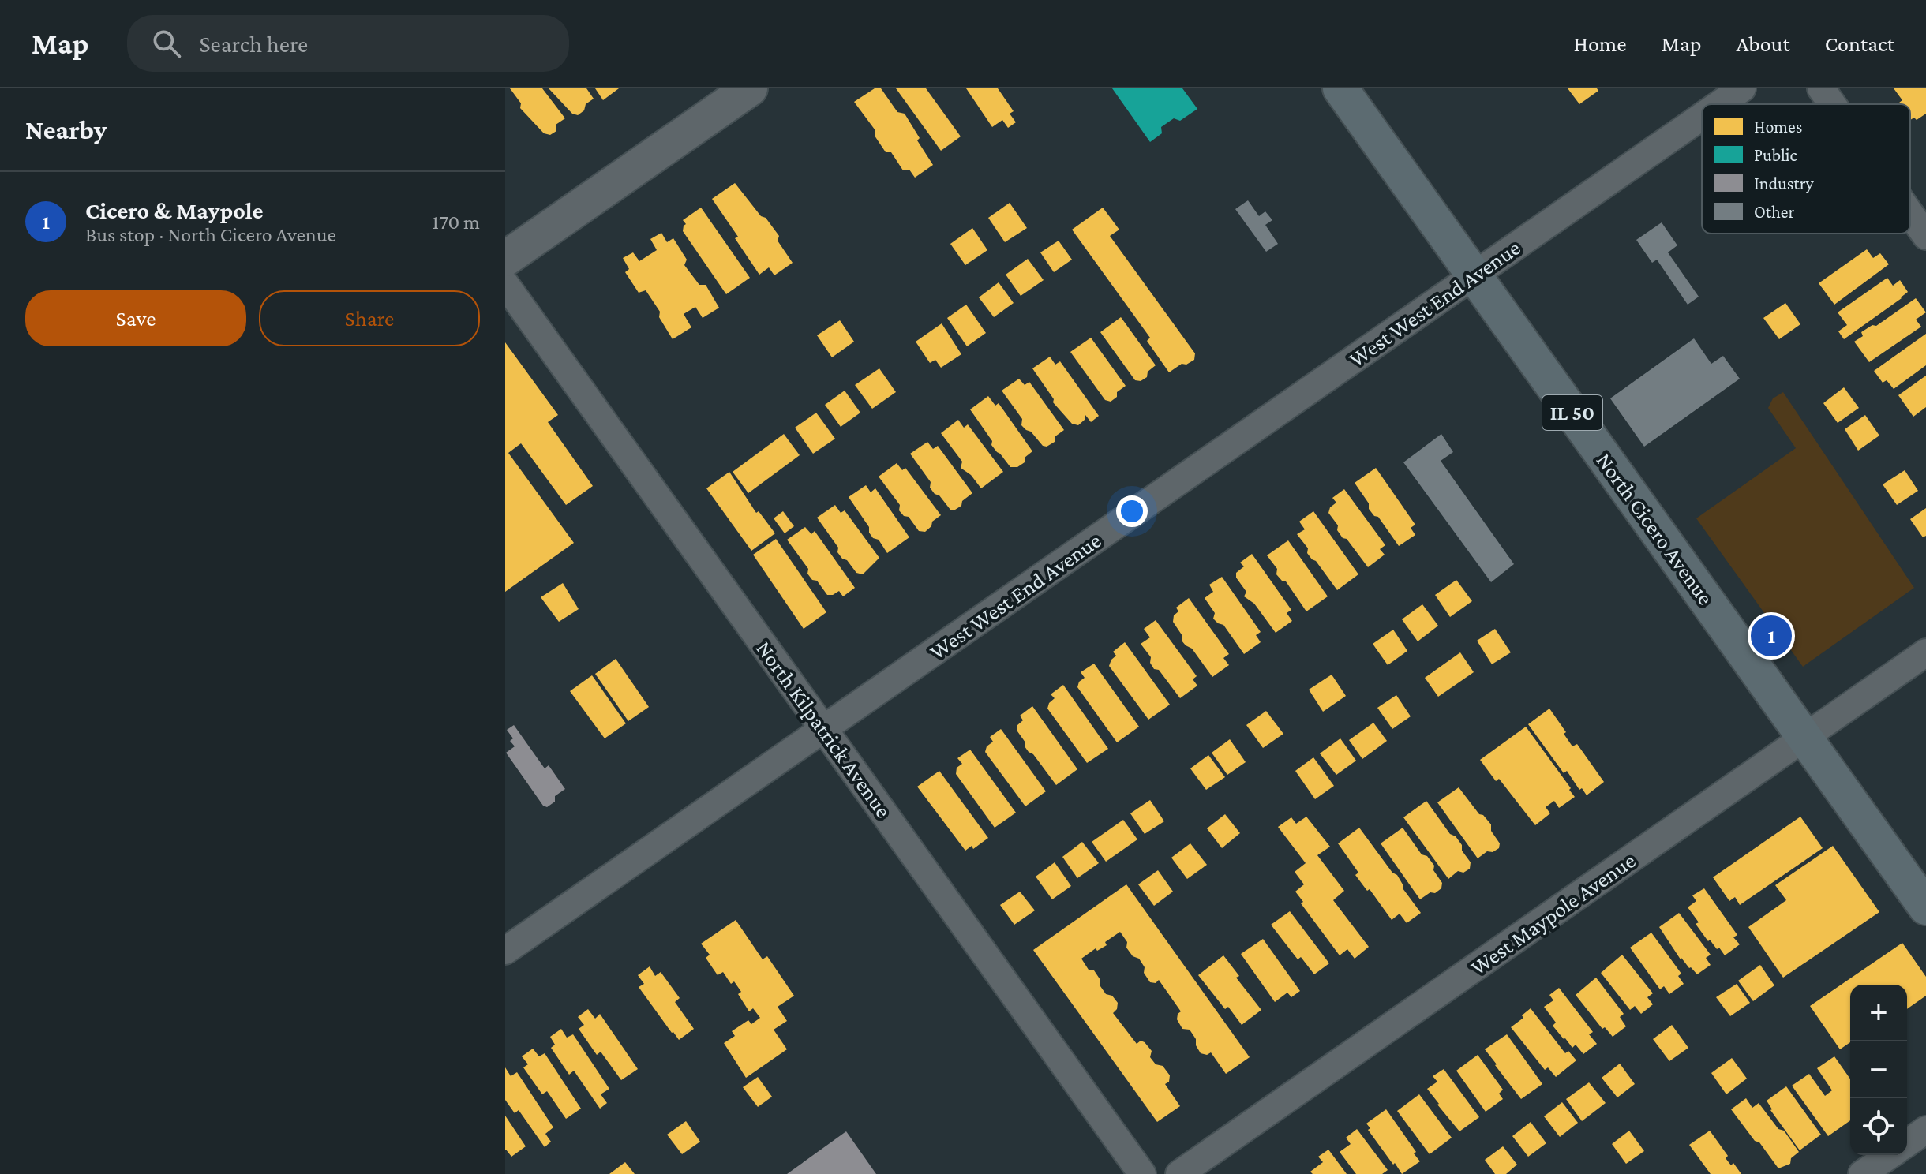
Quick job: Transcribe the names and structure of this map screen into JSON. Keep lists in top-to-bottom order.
{
  "streets": {
    "main road": ["IL 50", "North Cicero Avenue"],
    "street": ["West West End Avenue", "North Kilpatrick Avenue", "West Maypole Avenue"]
  },
  "crossings": [
    ["West West End Avenue", "North Cicero Avenue"],
    ["West West End Avenue", "North Kilpatrick Avenue"],
    ["North Cicero Avenue", "West Maypole Avenue"]
  ],
  "legend": [
    "Homes",
    "Public",
    "Industry",
    "Other"
  ],
  "page": {
    "header": "Map",
    "search": "Search here",
    "nav": [
      "Home",
      "Map",
      "About",
      "Contact"
    ],
    "heading": "Nearby",
    "list": [
      {
        "mark": "1",
        "name": "Cicero & Maypole",
        "note": "Bus stop · North Cicero Avenue",
        "value": "170 m"
      }
    ],
    "buttons": ["Save", "Share"],
    "pins": "1",
    "map_buttons": ["+", "−"]
  }
}
